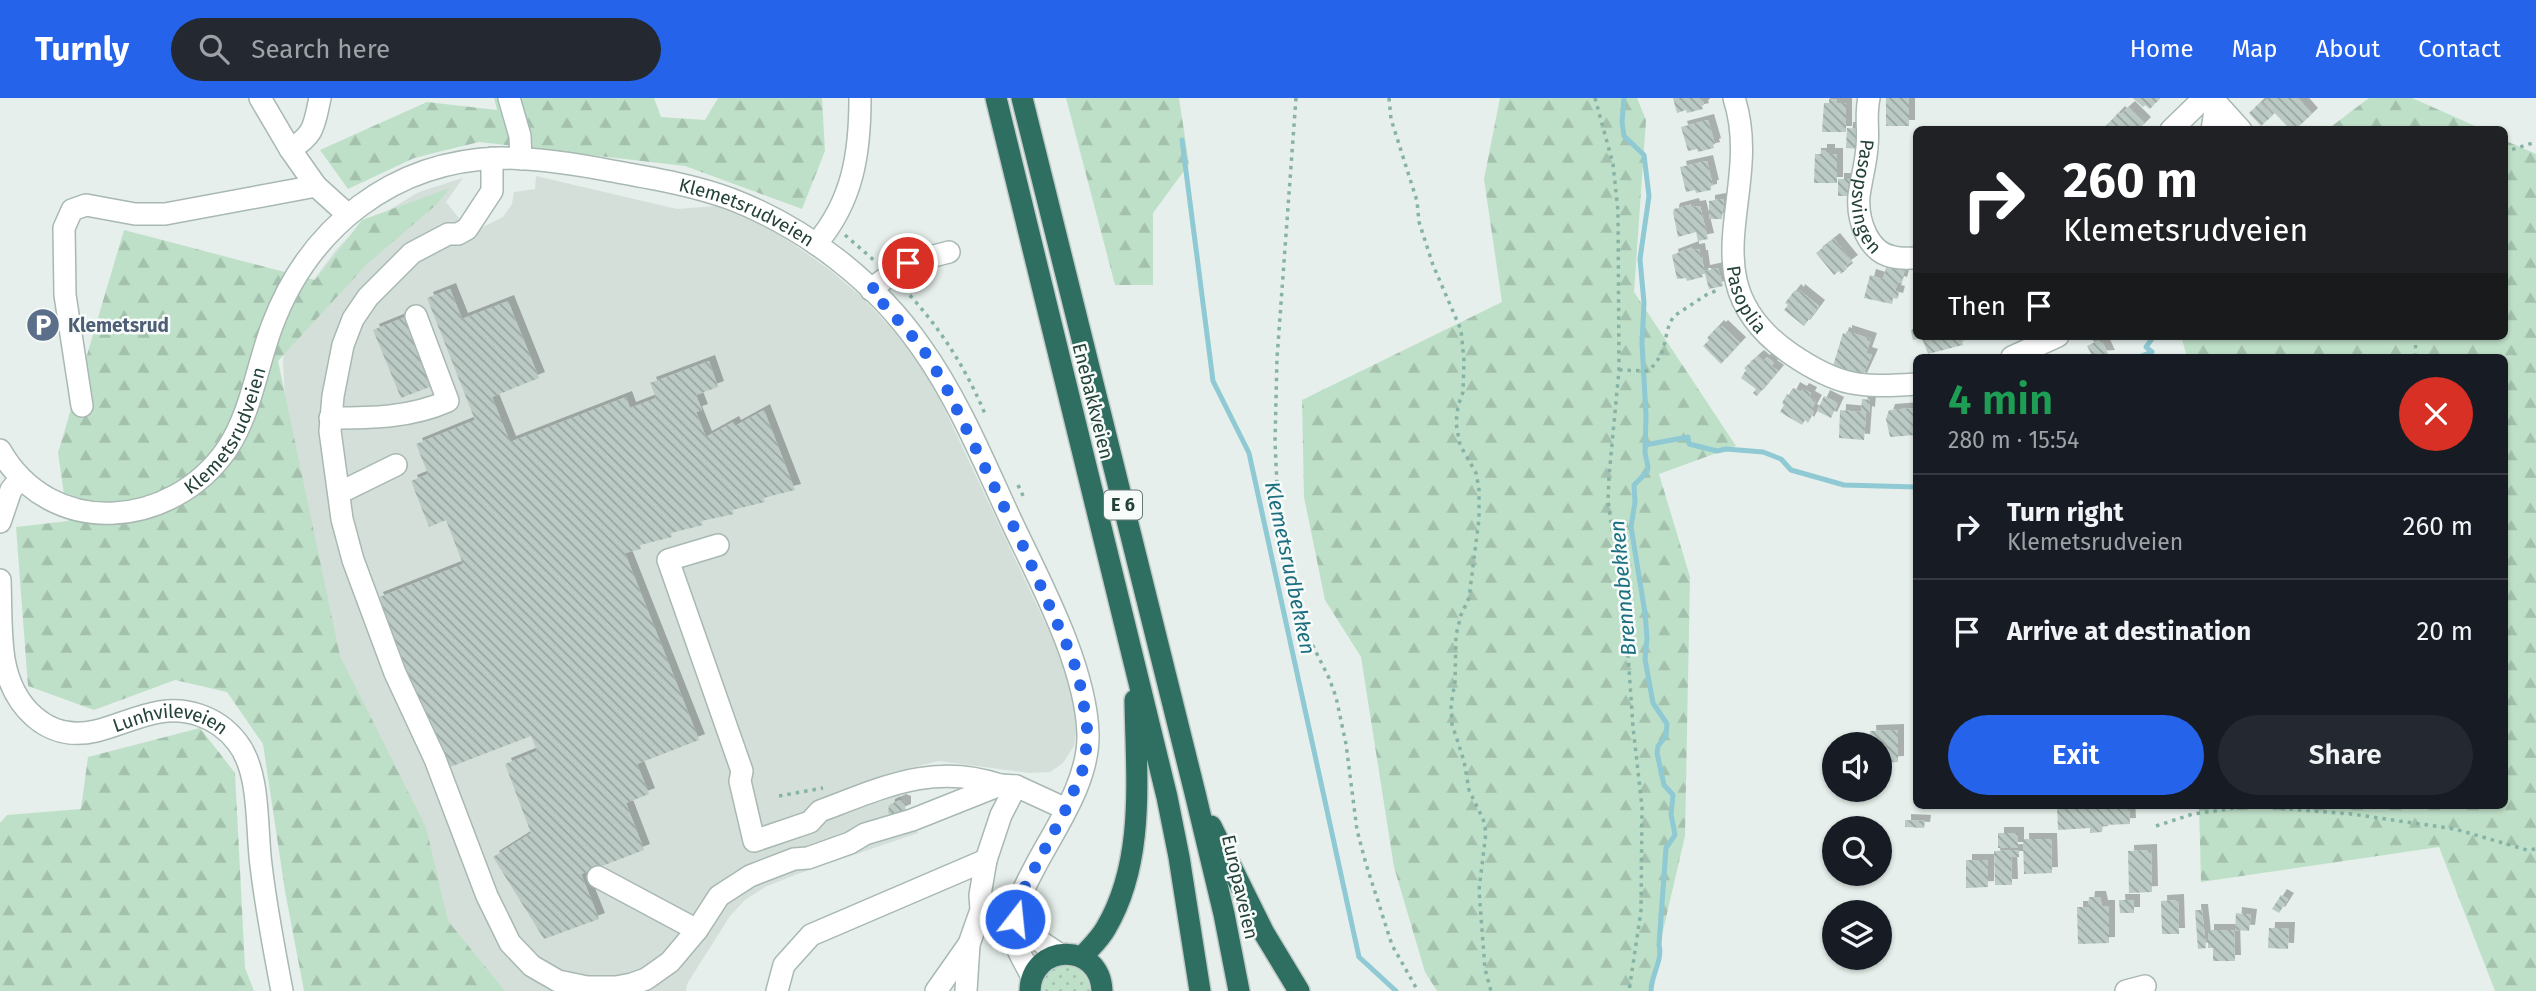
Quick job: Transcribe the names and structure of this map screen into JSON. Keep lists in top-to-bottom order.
{
  "streets": {
    "highway": ["Enebakkveien", "E 6", "Europaveien"],
    "street": [
      "Pasopsvingen",
      "Klemetsrudveien",
      "Pasoplia",
      "Lunhvileveien"
    ]
  },
  "crossings": [
    ["Enebakkveien", "E 6"],
    ["Enebakkveien", "Europaveien"],
    ["E 6", "Europaveien"]
  ],
  "water": ["Klemetsrudbekken", "Brennabekken"],
  "places": {
    "parking": ["Klemetsrud"]
  },
  "page": {
    "header": "Turnly",
    "search": "Search here",
    "nav": [
      "Home",
      "Map",
      "About",
      "Contact"
    ],
    "turn": ["260 m", "Klemetsrudveien"],
    "then": "Then",
    "heading": ["4 min", "280 m · 15:54"],
    "list": [
      {
        "name": "Turn right",
        "note": "Klemetsrudveien",
        "value": "260 m"
      },
      {
        "name": "Arrive at destination",
        "value": "20 m"
      }
    ],
    "buttons": ["Exit", "Share"]
  }
}
